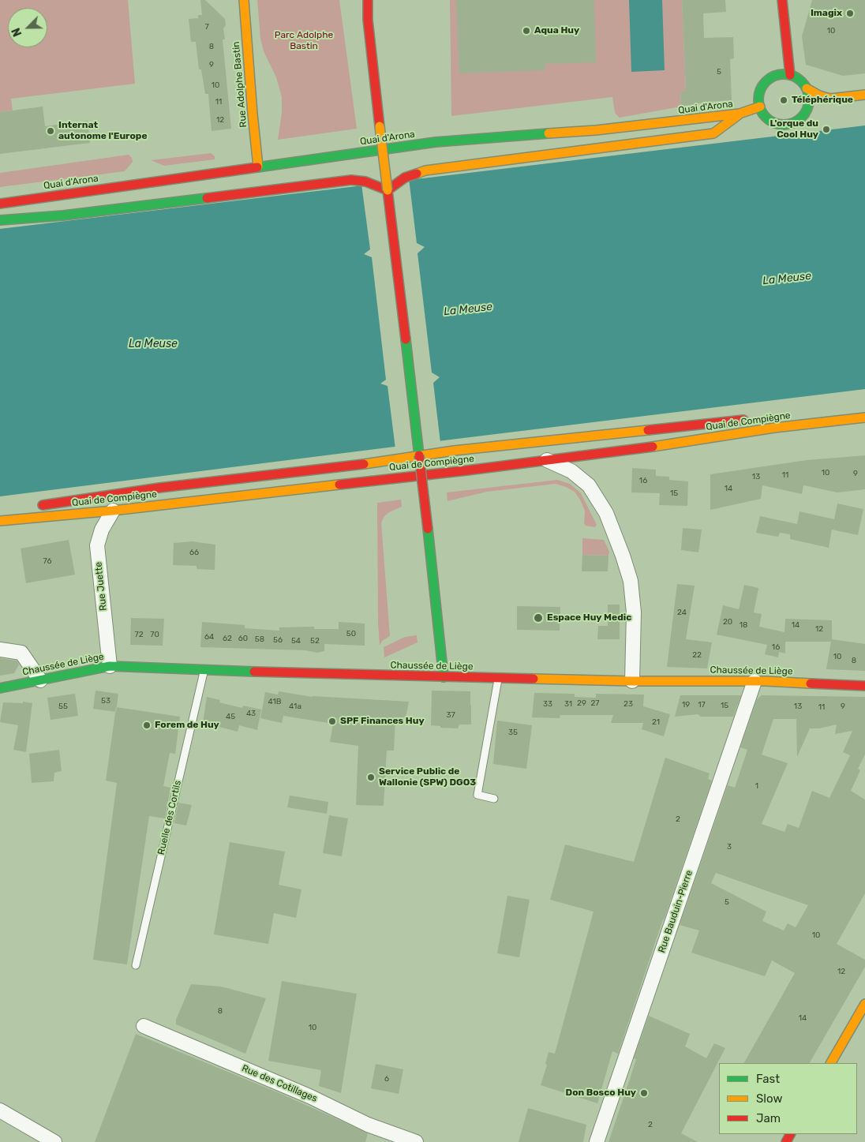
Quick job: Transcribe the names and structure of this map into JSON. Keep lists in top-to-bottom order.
{
  "streets": {
    "main road": [
      "Rue Adolphe Bastin",
      "Quai d'Arona",
      "Quai de Compiègne",
      "Chaussée de Liège"
    ],
    "street": ["Rue Juette", "Rue Bauduin-Pierre", "Rue des Cotillages"],
    "lane": ["Ruelle des Cortils"]
  },
  "crossings": [
    ["Rue Adolphe Bastin", "Quai d'Arona"],
    ["Quai de Compiègne", "Rue Juette"],
    ["Rue Juette", "Chaussée de Liège"],
    ["Chaussée de Liège", "Ruelle des Cortils"],
    ["Chaussée de Liège", "Rue Bauduin-Pierre"]
  ],
  "water": ["La Meuse"],
  "parks": ["Parc Adolphe Bastin"],
  "places": [
    "Imagix",
    "Aqua Huy",
    "Téléphérique",
    "L'orque du Cool Huy",
    "Internat autonome l'Europe",
    "Espace Huy Medic",
    "SPF Finances Huy",
    "Forem de Huy",
    "Service Public de Wallonie (SPW) DGO3",
    "Don Bosco Huy"
  ],
  "house_numbers": [
    "7",
    "10",
    "8",
    "9",
    "5",
    "10",
    "11",
    "12",
    "10",
    "9",
    "11",
    "13",
    "16",
    "14",
    "15",
    "66",
    "76",
    "24",
    "20",
    "18",
    "14",
    "12",
    "50",
    "72",
    "70",
    "64",
    "62",
    "60",
    "58",
    "56",
    "54",
    "52",
    "16",
    "22",
    "10",
    "8",
    "53",
    "41B",
    "29",
    "27",
    "33",
    "31",
    "23",
    "19",
    "17",
    "15",
    "55",
    "41a",
    "13",
    "9",
    "11",
    "43",
    "37",
    "45",
    "21",
    "35",
    "1",
    "2",
    "3",
    "5",
    "10",
    "12",
    "8",
    "14",
    "10",
    "6",
    "2"
  ],
  "legend": ["Fast", "Slow", "Jam"],
  "north": "bottom left"
}
